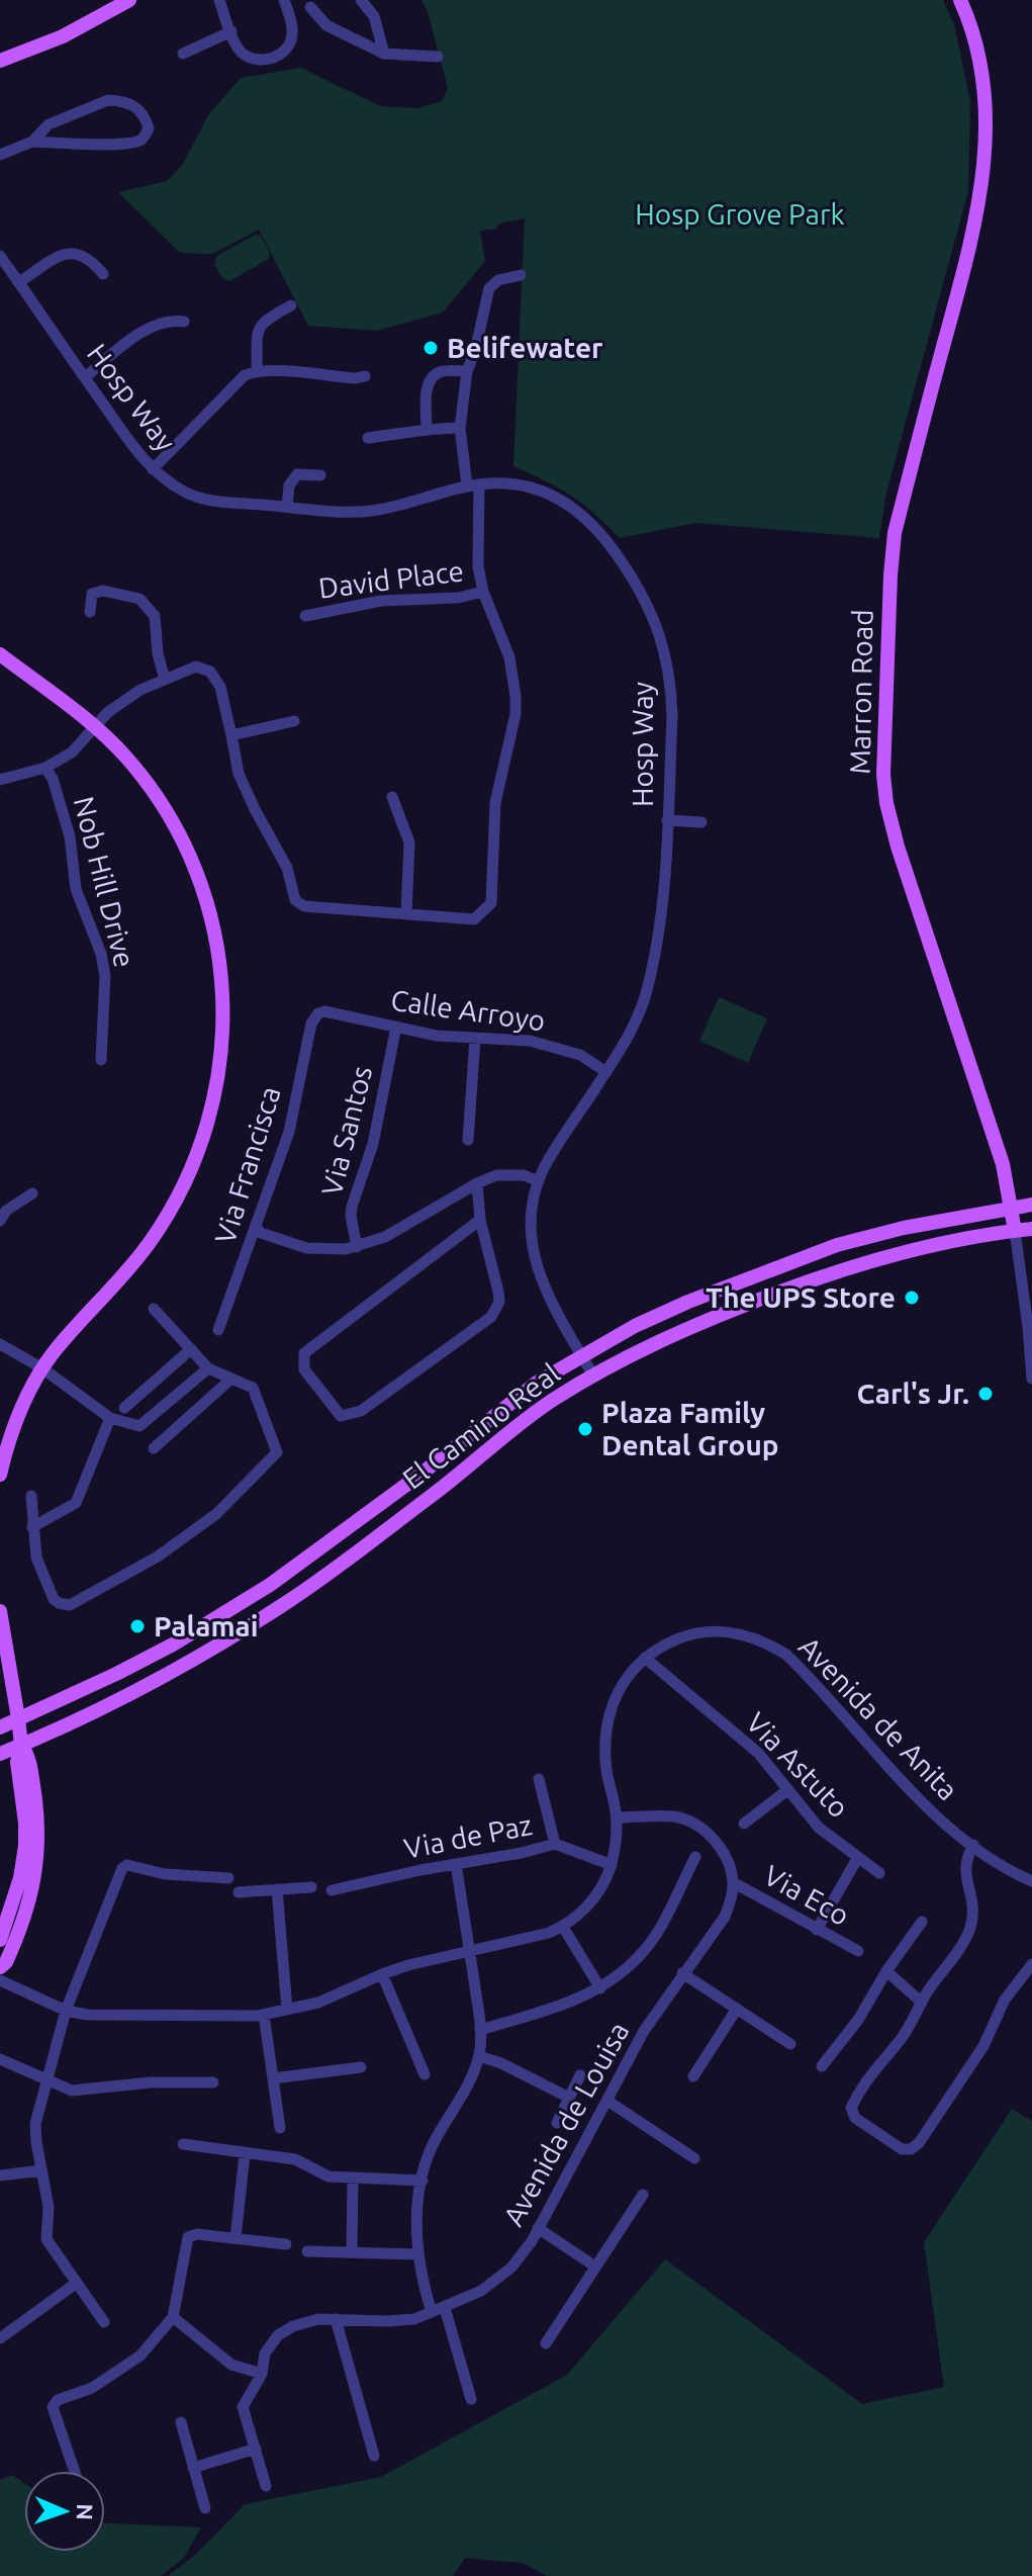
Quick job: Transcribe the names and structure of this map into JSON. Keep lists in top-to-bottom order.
{
  "streets": {
    "main road": ["Marron Road", "El Camino Real"],
    "street": [
      "Hosp Way",
      "David Place",
      "Nob Hill Drive",
      "Calle Arroyo",
      "Via Santos",
      "Via Francisca",
      "Avenida de Anita",
      "Via Astuto",
      "Via de Paz",
      "Via Eco",
      "Avenida de Louisa"
    ]
  },
  "crossings": [
    ["Hosp Way", "Calle Arroyo"],
    ["Hosp Way", "El Camino Real"],
    ["Marron Road", "El Camino Real"],
    ["Calle Arroyo", "Via Santos"],
    ["Calle Arroyo", "Via Francisca"],
    ["Avenida de Anita", "Via Astuto"],
    ["Avenida de Anita", "Via de Paz"],
    ["Via Eco", "Avenida de Louisa"]
  ],
  "parks": ["Hosp Grove Park"],
  "places": [
    "Belifewater",
    "The UPS Store",
    "Carl's Jr.",
    "Plaza Family Dental Group",
    "Palamai"
  ],
  "north": "right"
}
